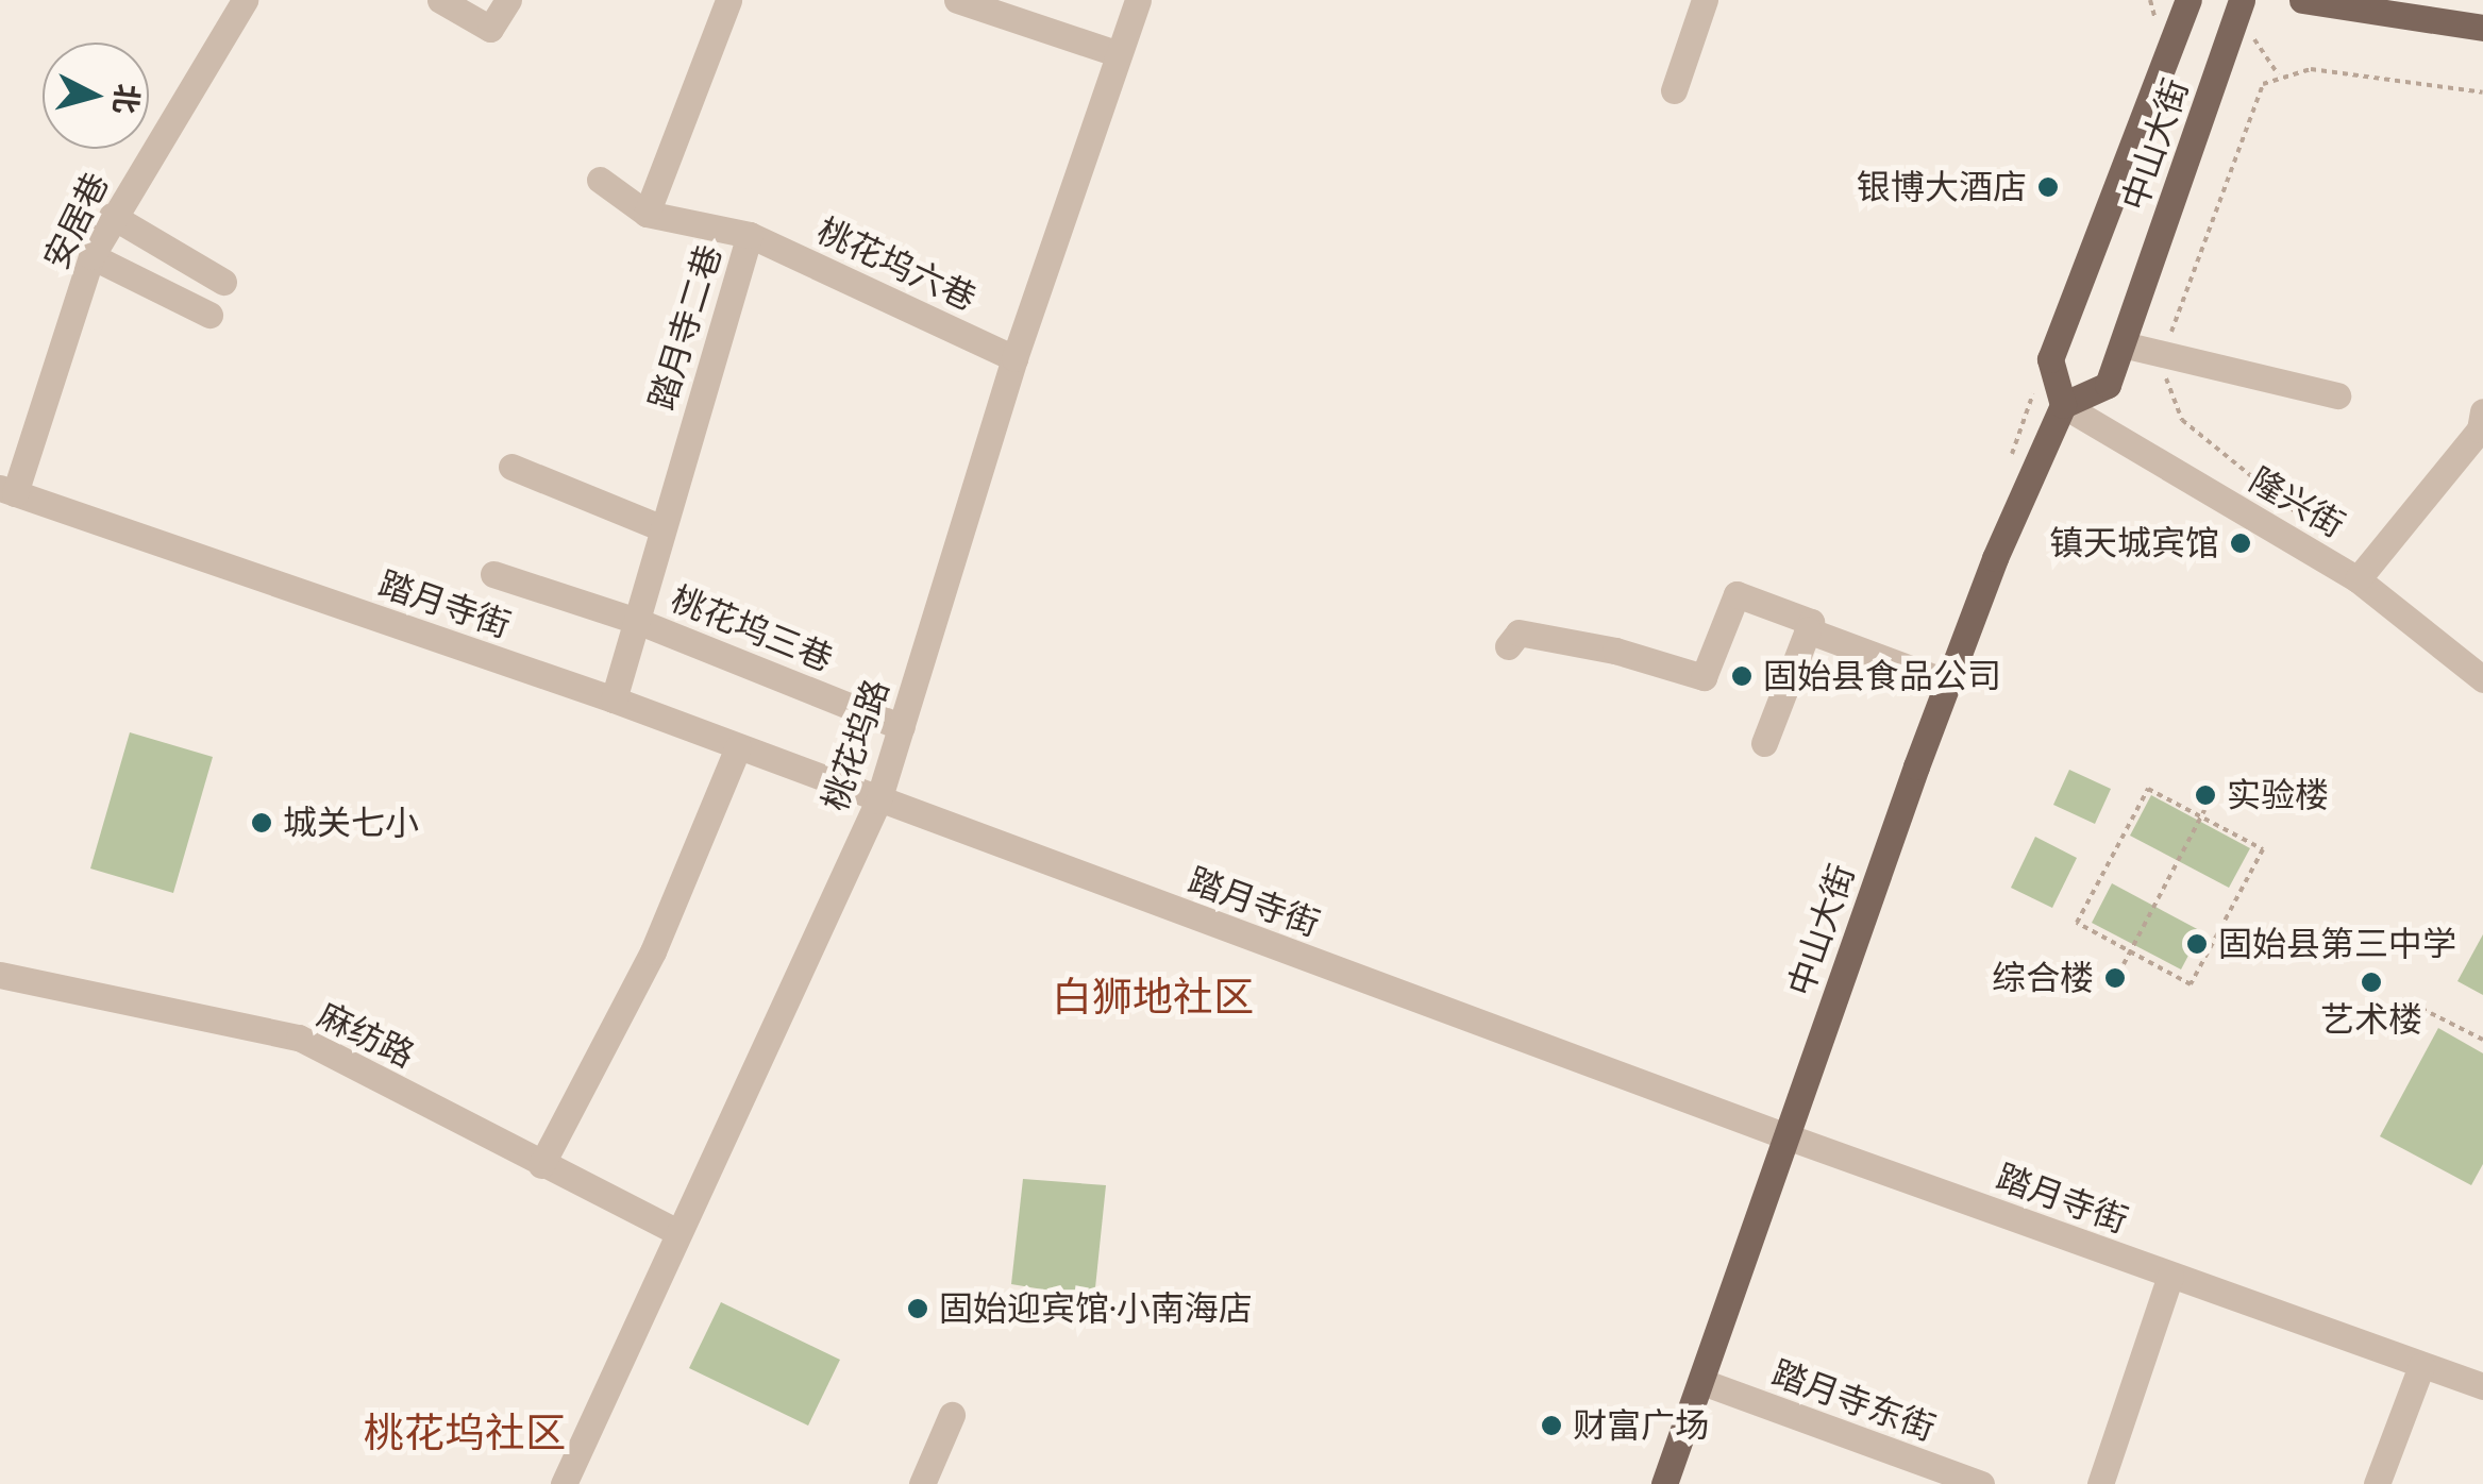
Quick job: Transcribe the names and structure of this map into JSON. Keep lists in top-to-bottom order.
{
  "streets": {
    "main road": ["中山大街"],
    "street": [
      "安居巷",
      "桃花坞六巷",
      "踏月寺二巷",
      "隆兴街",
      "踏月寺街",
      "桃花坞三巷",
      "桃花坞路",
      "麻纺路",
      "踏月寺东街"
    ]
  },
  "crossings": [
    ["中山大街", "隆兴街"],
    ["中山大街", "踏月寺街"],
    ["中山大街", "踏月寺东街"],
    ["安居巷", "踏月寺街"],
    ["桃花坞六巷", "踏月寺二巷"],
    ["桃花坞六巷", "桃花坞路"],
    ["踏月寺二巷", "踏月寺街"],
    ["踏月寺二巷", "桃花坞三巷"],
    ["踏月寺街", "桃花坞路"],
    ["桃花坞三巷", "桃花坞路"],
    ["桃花坞路", "麻纺路"]
  ],
  "districts": ["白狮地社区", "桃花坞社区"],
  "places": [
    "银博大酒店",
    "镇天城宾馆",
    "固始县食品公司",
    "实验楼",
    "城关七小",
    "固始县第三中学",
    "综合楼",
    "艺术楼",
    "固始迎宾馆·小南海店",
    "财富广场"
  ],
  "north": "right"
}
